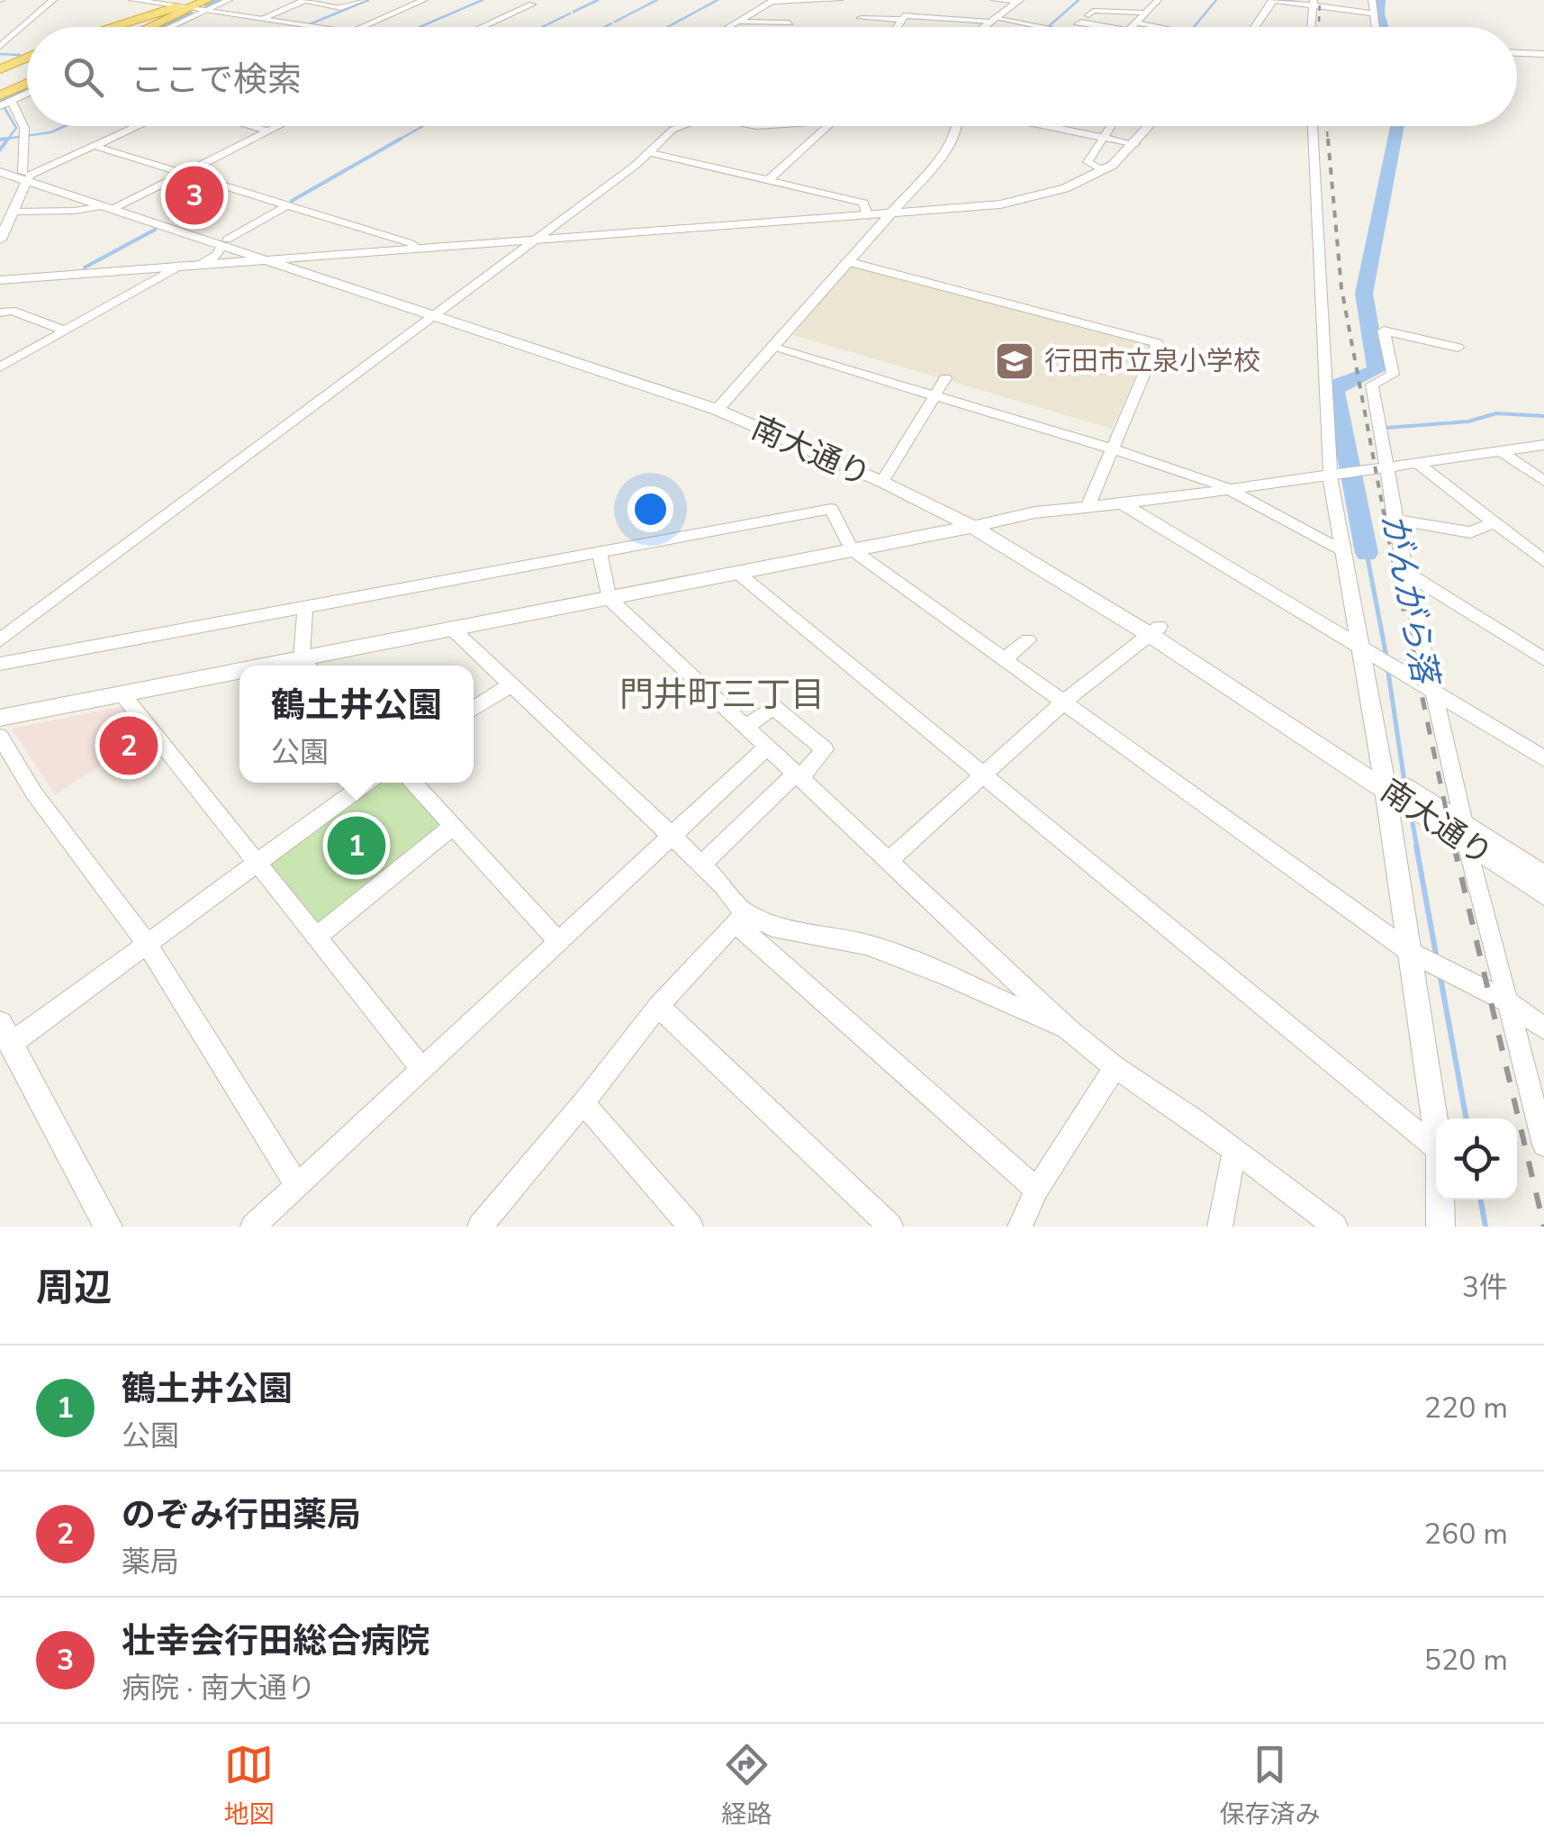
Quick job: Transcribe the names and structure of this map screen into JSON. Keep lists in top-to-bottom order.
{
  "streets": {
    "street": ["南大通り"]
  },
  "districts": ["門井町三丁目"],
  "water": ["がんがら落"],
  "places": {
    "school or university": ["行田市立泉小学校"]
  },
  "page": {
    "search": "ここで検索",
    "pins": ["3", "2", "1"],
    "popup": ["鶴土井公園", "公園"],
    "heading": ["周辺", "3件"],
    "list": [
      {
        "mark": "1",
        "name": "鶴土井公園",
        "note": "公園",
        "value": "220 m"
      },
      {
        "mark": "2",
        "name": "のぞみ行田薬局",
        "note": "薬局",
        "value": "260 m"
      },
      {
        "mark": "3",
        "name": "壮幸会行田総合病院",
        "note": "病院 · 南大通り",
        "value": "520 m"
      }
    ],
    "nav": ["地図", "経路", "保存済み"]
  }
}
